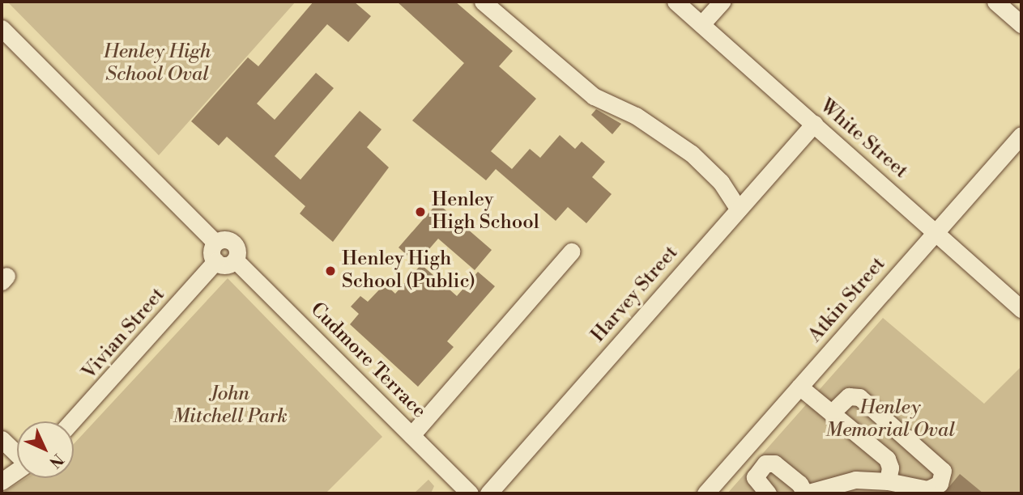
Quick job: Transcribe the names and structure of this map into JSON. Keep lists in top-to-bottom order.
{
  "streets": {
    "street": [
      "White Street",
      "Harvey Street",
      "Atkin Street",
      "Vivian Street",
      "Cudmore Terrace"
    ]
  },
  "crossings": [
    ["White Street", "Harvey Street"],
    ["White Street", "Atkin Street"],
    ["Vivian Street", "Cudmore Terrace"]
  ],
  "parks": ["Henley High School Oval", "John Mitchell Park", "Henley Memorial Oval"],
  "places": ["Henley High School", "Henley High School (Public)"],
  "north": "bottom right"
}
